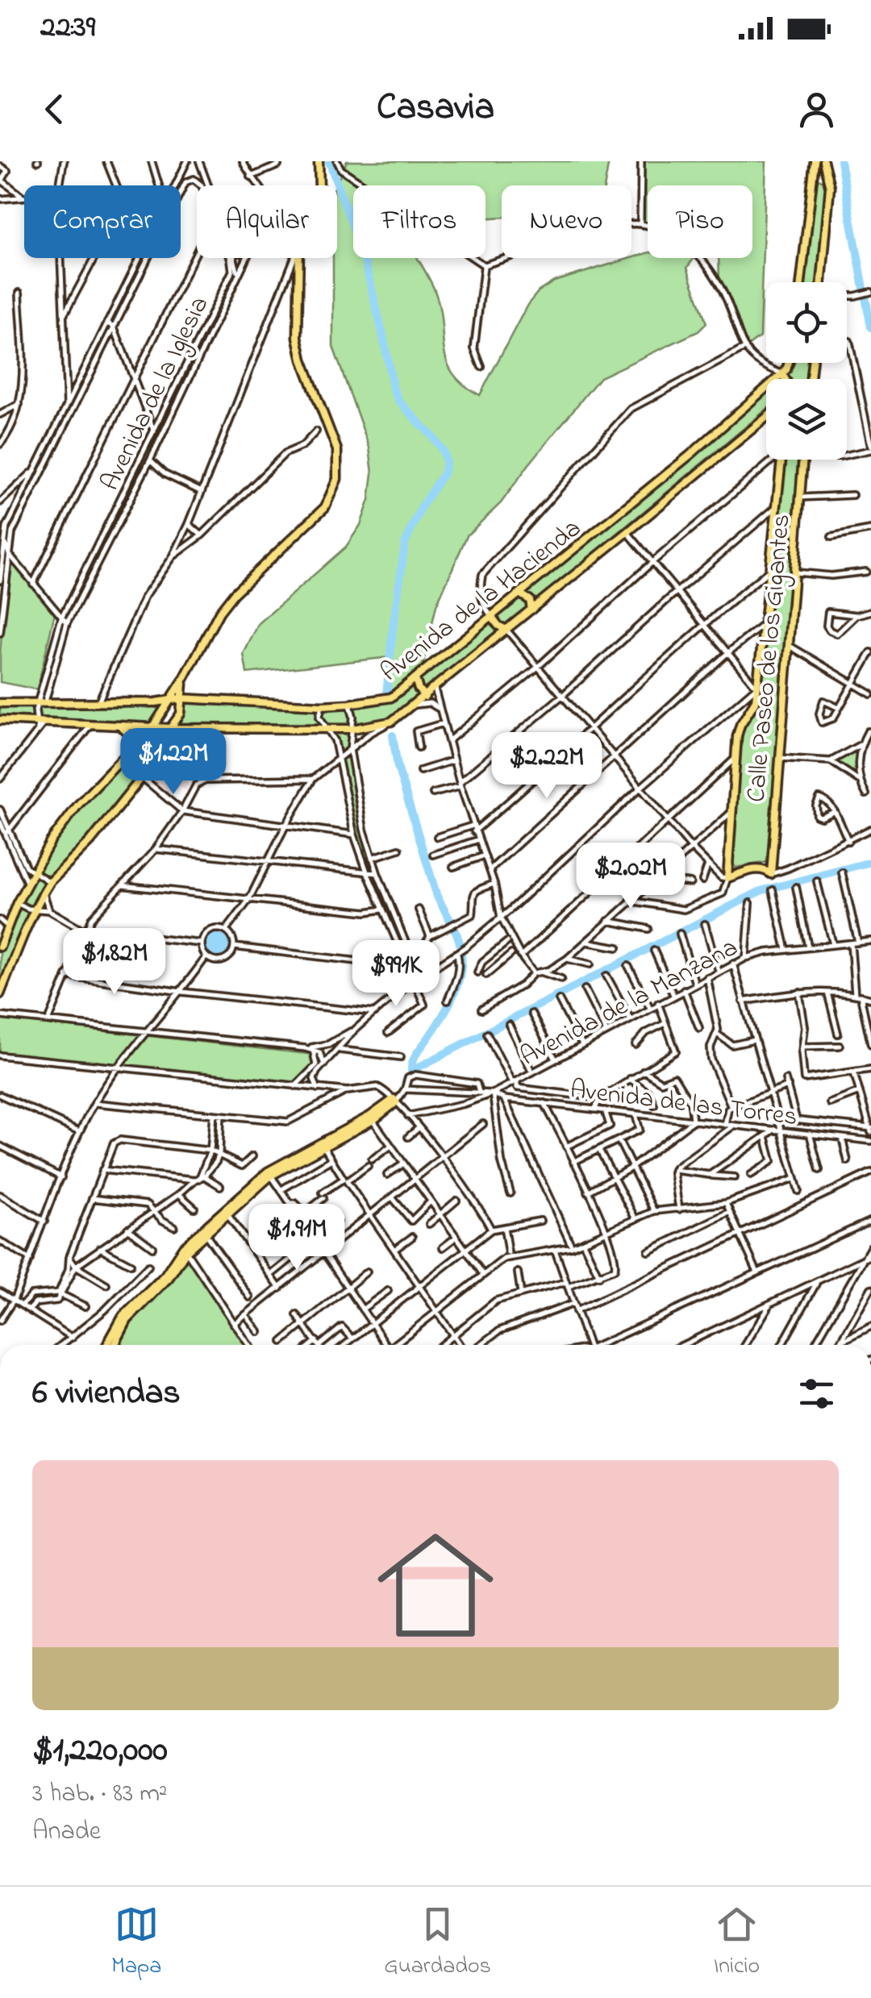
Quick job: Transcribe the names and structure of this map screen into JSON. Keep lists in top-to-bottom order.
{
  "streets": {
    "main road": ["Avenida de la Hacienda", "Calle Paseo de los Gigantes"],
    "street": ["Avenida de la Iglesia", "Avenida de la Manzana", "Avenida de las Torres"]
  },
  "crossings": [
    ["Avenida de la Iglesia", "Avenida de la Hacienda"],
    ["Avenida de la Manzana", "Avenida de las Torres"]
  ],
  "page": {
    "status": "22:39",
    "header": "Casavia",
    "chip": [
      "Comprar",
      "Alquilar",
      "Filtros",
      "Nuevo",
      "Piso"
    ],
    "price": [
      "$1.22M",
      "$2.22M",
      "$2.02M",
      "$1.82M",
      "$991K",
      "$1.91M"
    ],
    "heading": "6 viviendas",
    "list": [
      {
        "name": "$1,220,000",
        "note": "3 hab. · 83 m² · Anade"
      }
    ],
    "tabs": ["Mapa", "Guardados", "Inicio"]
  }
}
